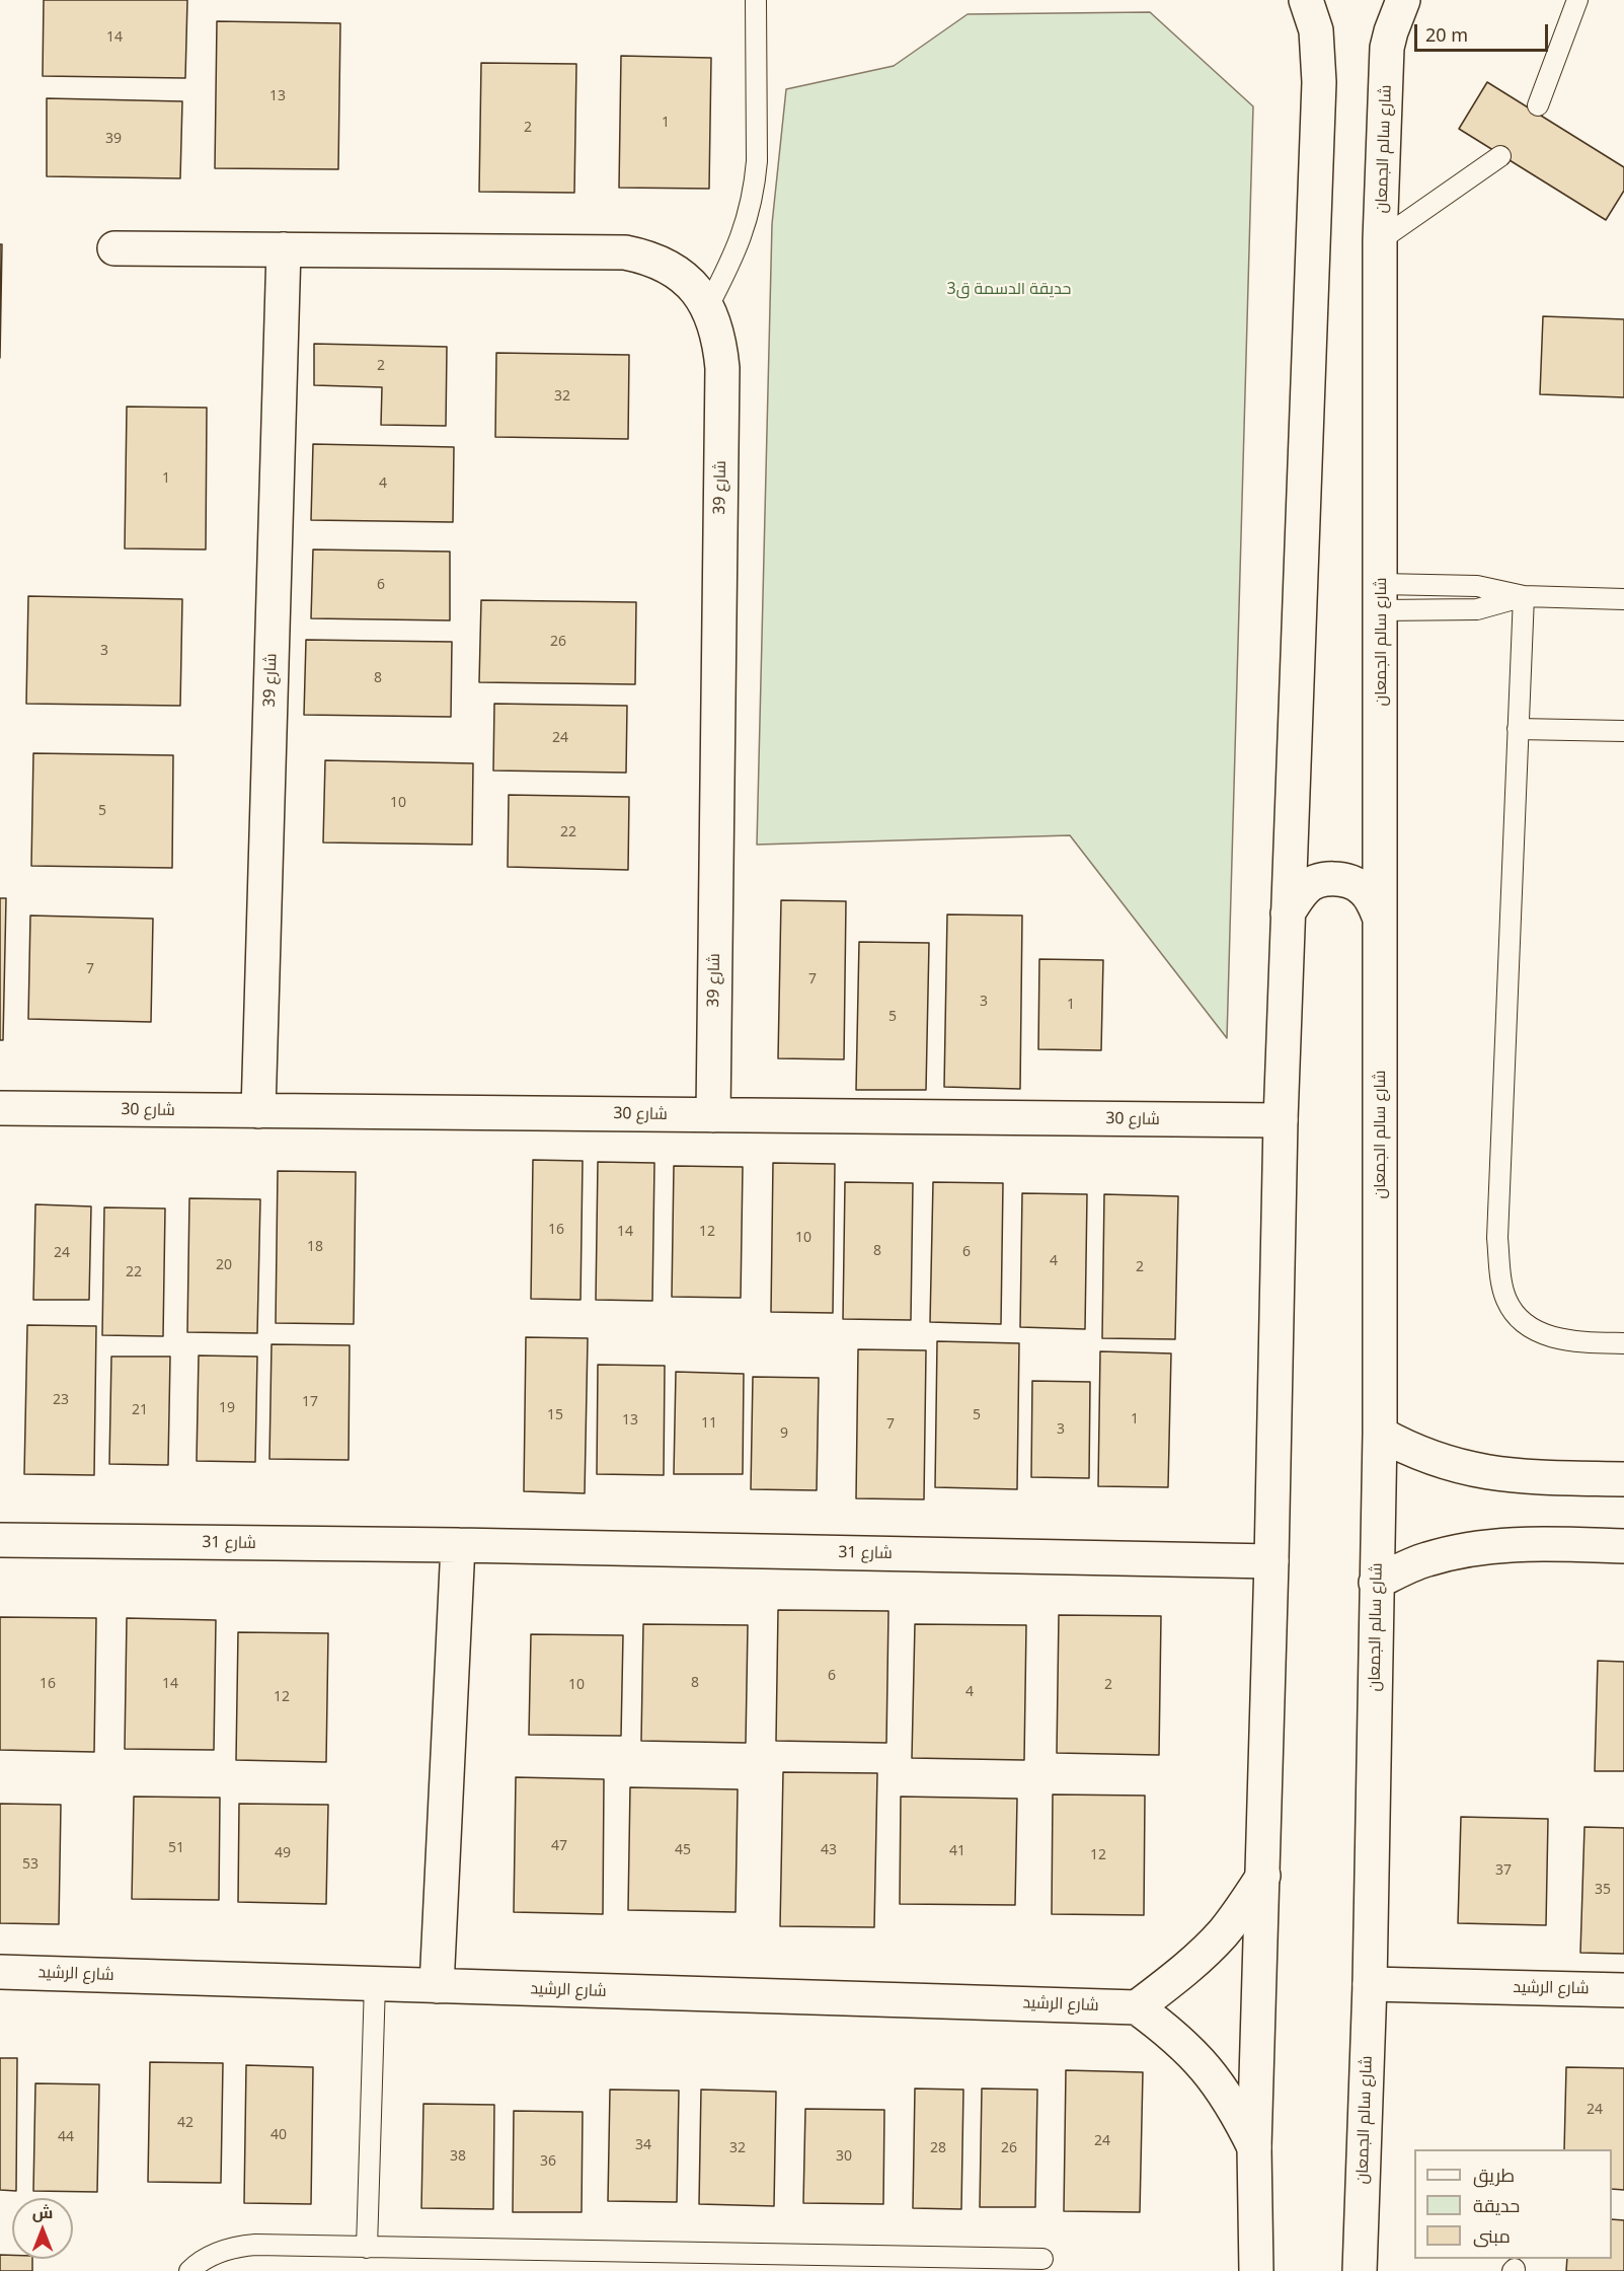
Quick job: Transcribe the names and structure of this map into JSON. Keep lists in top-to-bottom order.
{
  "streets": {
    "street": [
      "شارع سالم الجمعان",
      "شارع 39",
      "شارع 30",
      "شارع 31",
      "شارع الرشيد"
    ]
  },
  "crossings": [
    ["شارع سالم الجمعان", "شارع الرشيد"],
    ["شارع 39", "شارع 30"]
  ],
  "parks": ["حديقة الدسمة ق3"],
  "house_numbers": [
    "14",
    "13",
    "1",
    "2",
    "39",
    "2",
    "32",
    "1",
    "4",
    "6",
    "26",
    "3",
    "8",
    "24",
    "10",
    "5",
    "22",
    "7",
    "7",
    "3",
    "1",
    "5",
    "16",
    "14",
    "12",
    "10",
    "18",
    "8",
    "6",
    "24",
    "4",
    "20",
    "2",
    "22",
    "23",
    "17",
    "19",
    "21",
    "15",
    "5",
    "1",
    "13",
    "11",
    "7",
    "3",
    "9",
    "6",
    "8",
    "16",
    "14",
    "10",
    "2",
    "4",
    "12",
    "47",
    "51",
    "45",
    "43",
    "41",
    "49",
    "12",
    "53",
    "37",
    "35",
    "24",
    "42",
    "40",
    "44",
    "24",
    "34",
    "32",
    "28",
    "26",
    "38",
    "30",
    "36"
  ],
  "legend": ["طريق", "حديقة", "مبنى"],
  "scale_bar": "20 m",
  "north": "top"
}
